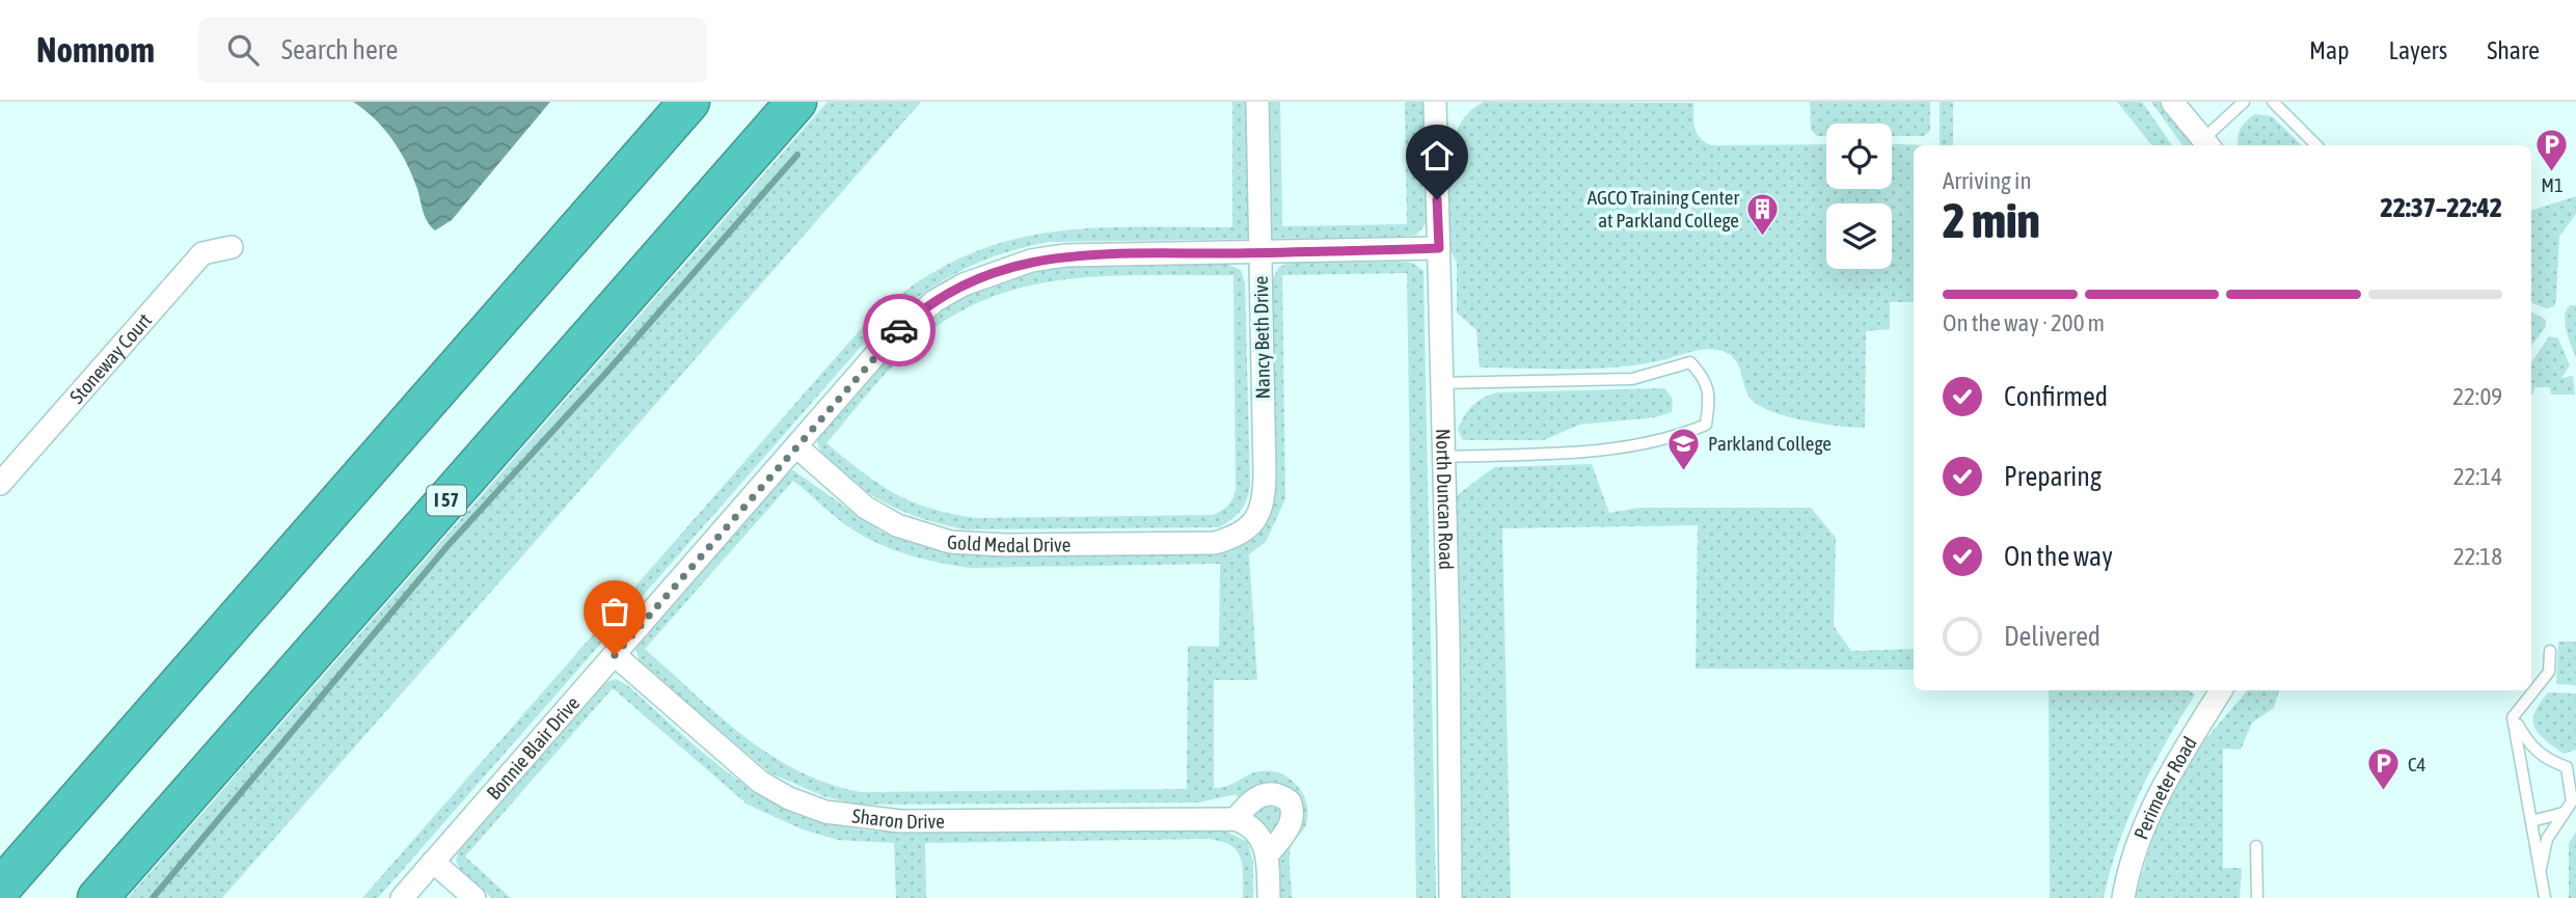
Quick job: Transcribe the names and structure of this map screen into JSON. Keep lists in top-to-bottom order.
{
  "streets": {
    "highway": ["I 57"],
    "street": [
      "Nancy Beth Drive",
      "Stoneway Court",
      "North Duncan Road",
      "Gold Medal Drive",
      "Bonnie Blair Drive",
      "Perimeter Road",
      "Sharon Drive"
    ]
  },
  "crossings": [
    ["Nancy Beth Drive", "Gold Medal Drive"],
    ["Nancy Beth Drive", "Bonnie Blair Drive"],
    ["North Duncan Road", "Bonnie Blair Drive"],
    ["Gold Medal Drive", "Bonnie Blair Drive"],
    ["Bonnie Blair Drive", "Sharon Drive"]
  ],
  "places": {
    "parking": ["M1", "C4"],
    "building": ["AGCO Training Center at Parkland College"],
    "school or university": ["Parkland College"]
  },
  "page": {
    "header": "Nomnom",
    "search": "Search here",
    "nav": ["Map", "Layers", "Share"],
    "heading": ["2 min", "Arriving in", "22:37–22:42"],
    "bar": "On the way · 200 m",
    "list": [
      ["Confirmed", "22:09"],
      ["Preparing", "22:14"],
      ["On the way", "22:18"],
      "Delivered"
    ]
  }
}
